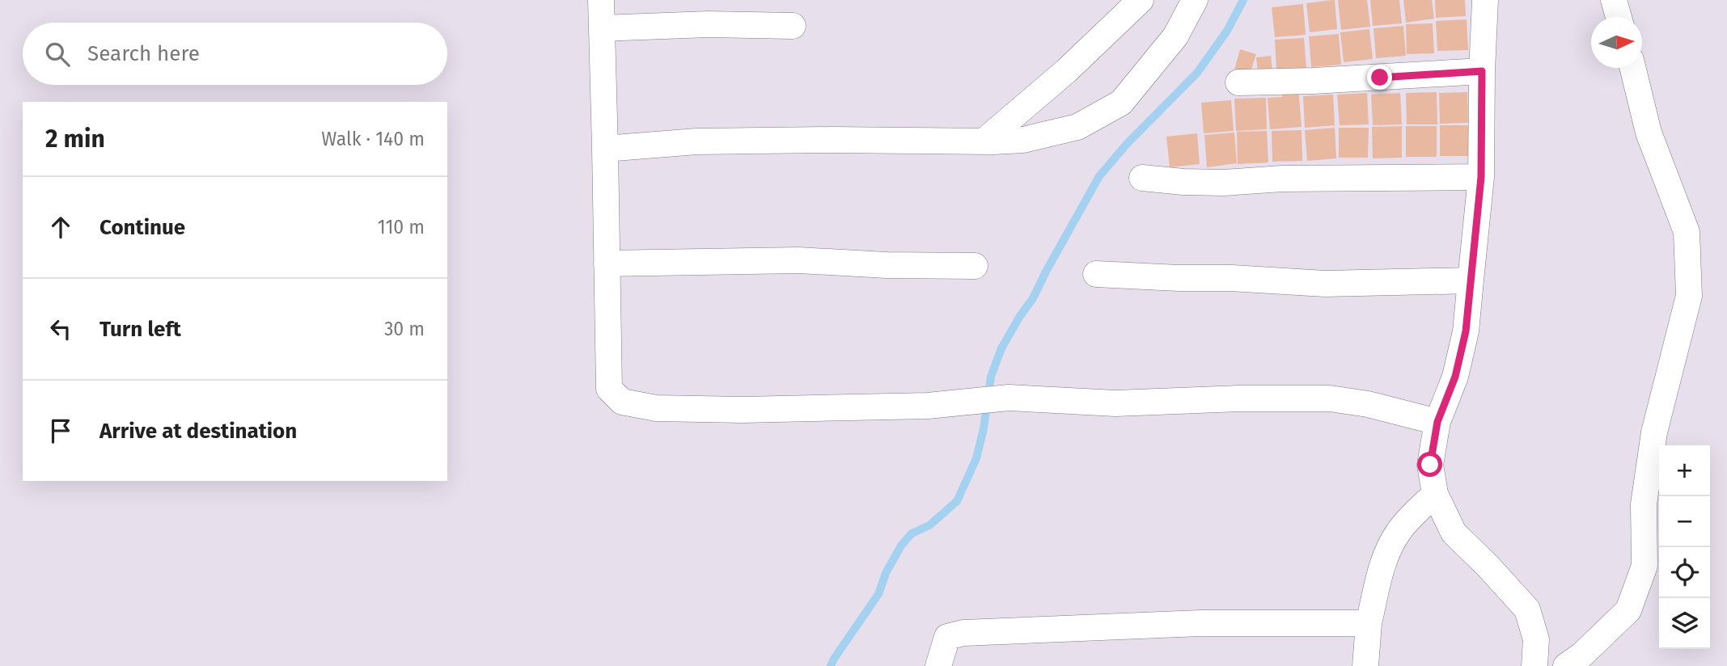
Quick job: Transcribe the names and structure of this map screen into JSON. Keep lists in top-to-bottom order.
{
  "north": "right",
  "page": {
    "search": "Search here",
    "heading": ["2 min", "Walk · 140 m"],
    "list": [
      ["Continue", "110 m"],
      ["Turn left", "30 m"],
      "Arrive at destination"
    ],
    "map_buttons": ["+", "−"]
  }
}
